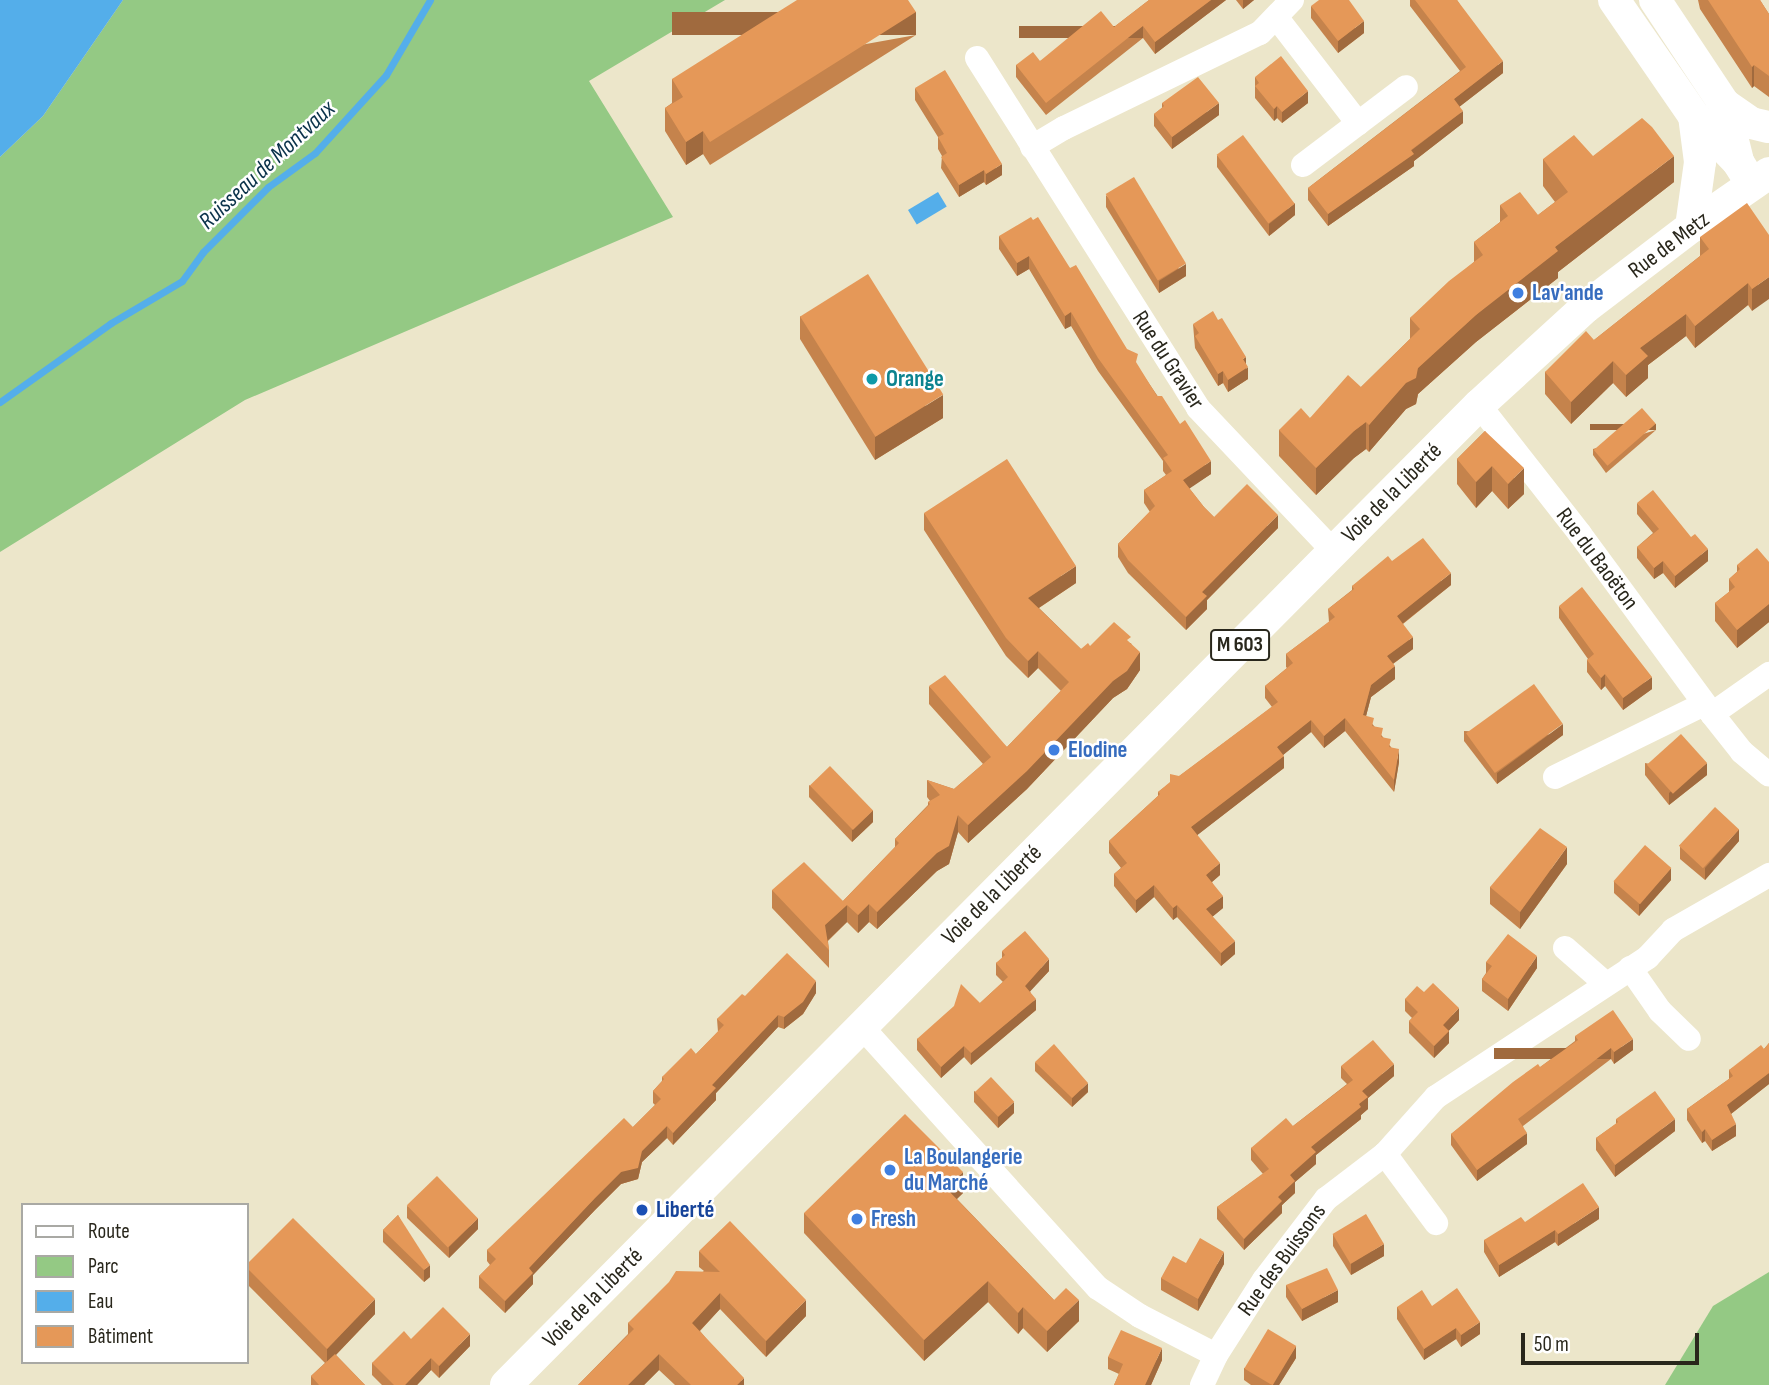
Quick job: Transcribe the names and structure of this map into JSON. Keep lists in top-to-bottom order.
{
  "streets": {
    "main road": ["Rue de Metz", "Voie de la Liberté", "M 603"],
    "street": ["Rue du Gravier", "Rue du Baoëton", "Rue des Buissons"]
  },
  "crossings": [
    ["Rue de Metz", "Voie de la Liberté"],
    ["Rue de Metz", "Rue du Baoëton"],
    ["Rue du Gravier", "Voie de la Liberté"],
    ["Voie de la Liberté", "Rue du Baoëton"]
  ],
  "water": ["Ruisseau de Montvaux"],
  "places": [
    "Lav'ande",
    "Orange",
    "Elodine",
    "La Boulangerie du Marché",
    "Liberté",
    "Fresh"
  ],
  "legend": [
    "Route",
    "Parc",
    "Eau",
    "Bâtiment"
  ],
  "scale_bar": "50 m"
}
